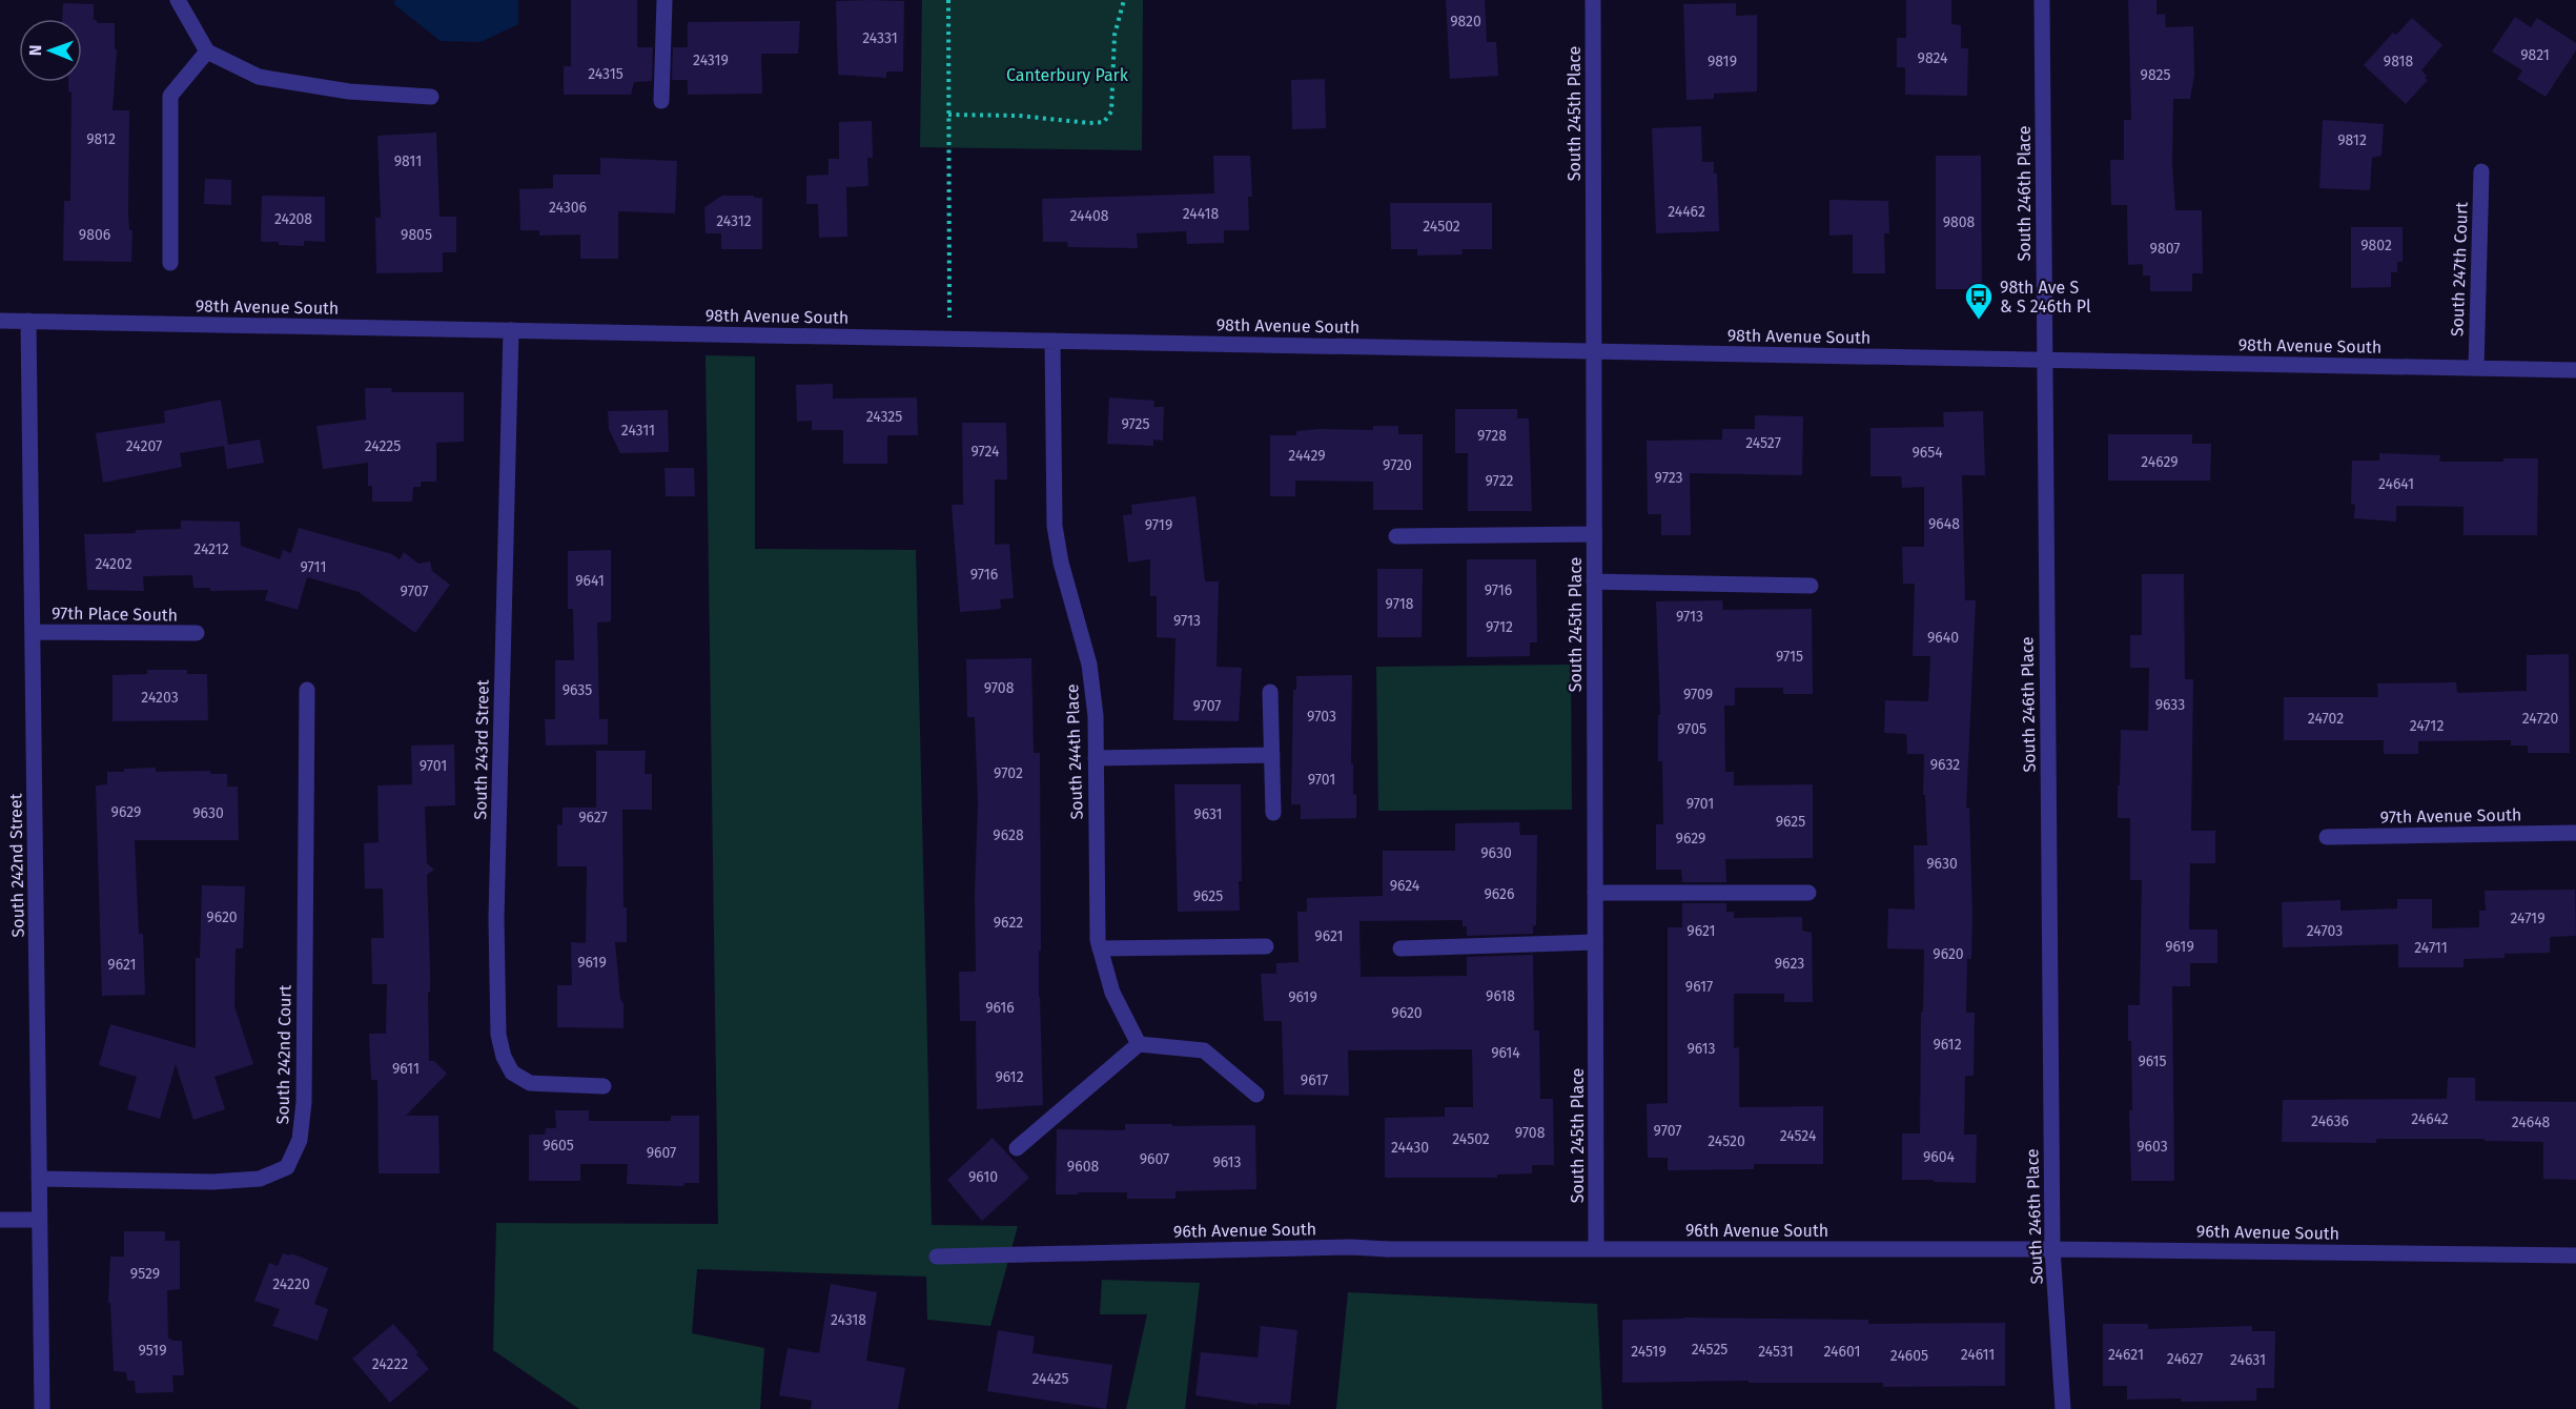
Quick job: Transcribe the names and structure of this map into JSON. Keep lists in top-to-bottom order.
{
  "streets": {
    "street": [
      "South 245th Place",
      "South 246th Place",
      "South 247th Court",
      "98th Avenue South",
      "97th Place South",
      "South 243rd Street",
      "South 244th Place",
      "97th Avenue South",
      "South 242nd Street",
      "South 242nd Court",
      "96th Avenue South"
    ]
  },
  "crossings": [
    ["South 245th Place", "98th Avenue South"],
    ["South 245th Place", "96th Avenue South"],
    ["South 246th Place", "98th Avenue South"],
    ["South 246th Place", "96th Avenue South"],
    ["South 247th Court", "98th Avenue South"],
    ["98th Avenue South", "South 243rd Street"],
    ["98th Avenue South", "South 244th Place"],
    ["98th Avenue South", "South 242nd Street"],
    ["97th Place South", "South 242nd Street"],
    ["South 242nd Street", "South 242nd Court"]
  ],
  "parks": ["Canterbury Park"],
  "places": {
    "bus stop": ["98th Ave S & S 246th Pl"]
  },
  "house_numbers": [
    "9820",
    "24331",
    "9821",
    "9824",
    "24319",
    "9819",
    "9818",
    "24315",
    "9825",
    "9812",
    "9812",
    "9811",
    "24306",
    "24462",
    "24418",
    "24408",
    "24208",
    "24312",
    "9808",
    "24502",
    "9806",
    "9805",
    "9802",
    "9807",
    "24325",
    "9725",
    "24311",
    "9728",
    "24527",
    "24207",
    "24225",
    "9724",
    "9654",
    "24429",
    "24629",
    "9720",
    "9723",
    "9722",
    "24641",
    "9648",
    "9719",
    "24212",
    "24202",
    "9711",
    "9716",
    "9641",
    "9716",
    "9707",
    "9718",
    "9713",
    "9713",
    "9712",
    "9640",
    "9715",
    "9708",
    "9635",
    "9709",
    "24203",
    "9633",
    "9707",
    "9703",
    "24702",
    "24720",
    "24712",
    "9705",
    "9632",
    "9701",
    "9702",
    "9701",
    "9701",
    "9629",
    "9630",
    "9631",
    "9627",
    "9625",
    "9628",
    "9629",
    "9630",
    "9630",
    "9624",
    "9626",
    "9625",
    "9620",
    "24719",
    "9622",
    "9621",
    "24703",
    "9621",
    "9619",
    "24711",
    "9620",
    "9619",
    "9623",
    "9621",
    "9617",
    "9618",
    "9619",
    "9616",
    "9620",
    "9612",
    "9613",
    "9614",
    "9615",
    "9611",
    "9612",
    "9617",
    "24642",
    "24636",
    "24648",
    "9707",
    "9708",
    "24524",
    "24502",
    "24520",
    "9605",
    "9603",
    "24430",
    "9607",
    "9604",
    "9607",
    "9613",
    "9608",
    "9610",
    "9529",
    "24220",
    "24318",
    "24525",
    "9519",
    "24519",
    "24531",
    "24601",
    "24611",
    "24621",
    "24605",
    "24627",
    "24631",
    "24222",
    "24425"
  ],
  "north": "left"
}
